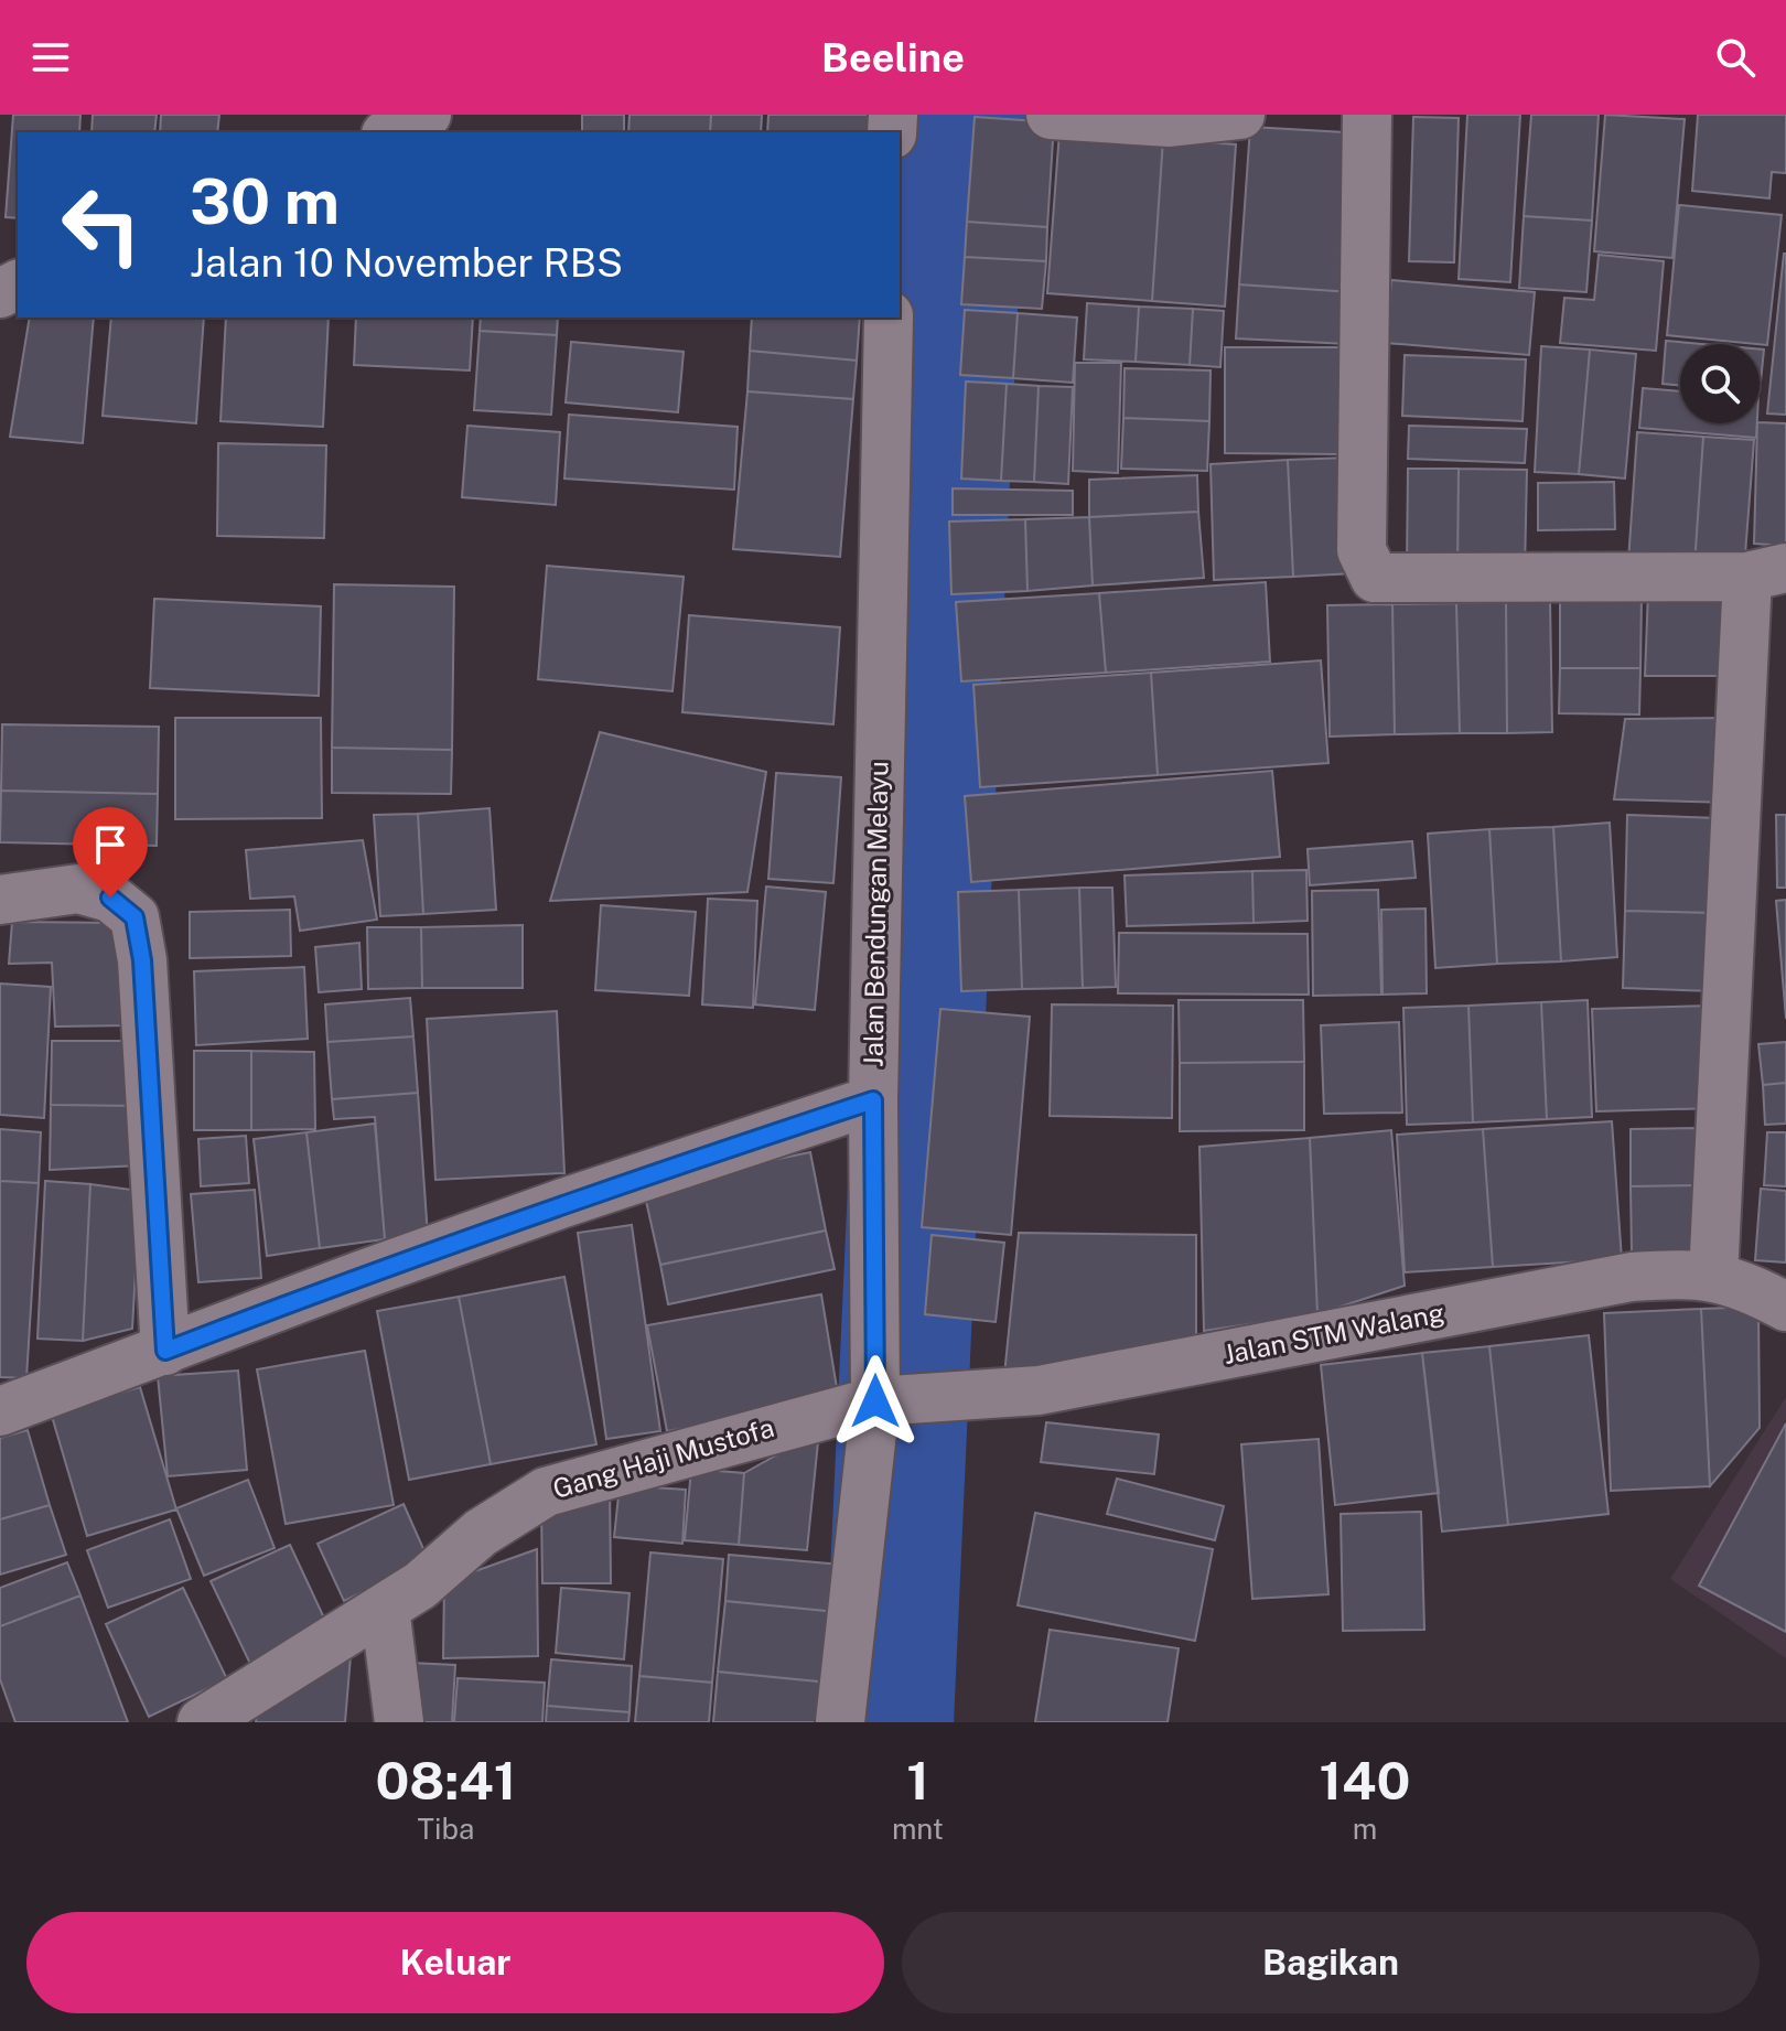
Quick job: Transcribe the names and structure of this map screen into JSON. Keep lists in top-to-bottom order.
{
  "streets": {
    "street": ["Jalan Bendungan Melayu", "Jalan STM Walang", "Gang Haji Mustofa"]
  },
  "crossings": [
    ["Jalan Bendungan Melayu", "Jalan STM Walang"],
    ["Jalan Bendungan Melayu", "Gang Haji Mustofa"],
    ["Jalan STM Walang", "Gang Haji Mustofa"]
  ],
  "page": {
    "header": "Beeline",
    "turn": ["30 m", "Jalan 10 November RBS"],
    "eta": [
      "08:41",
      "Tiba",
      "1",
      "mnt",
      "140",
      "m"
    ],
    "buttons": ["Keluar", "Bagikan"]
  }
}
